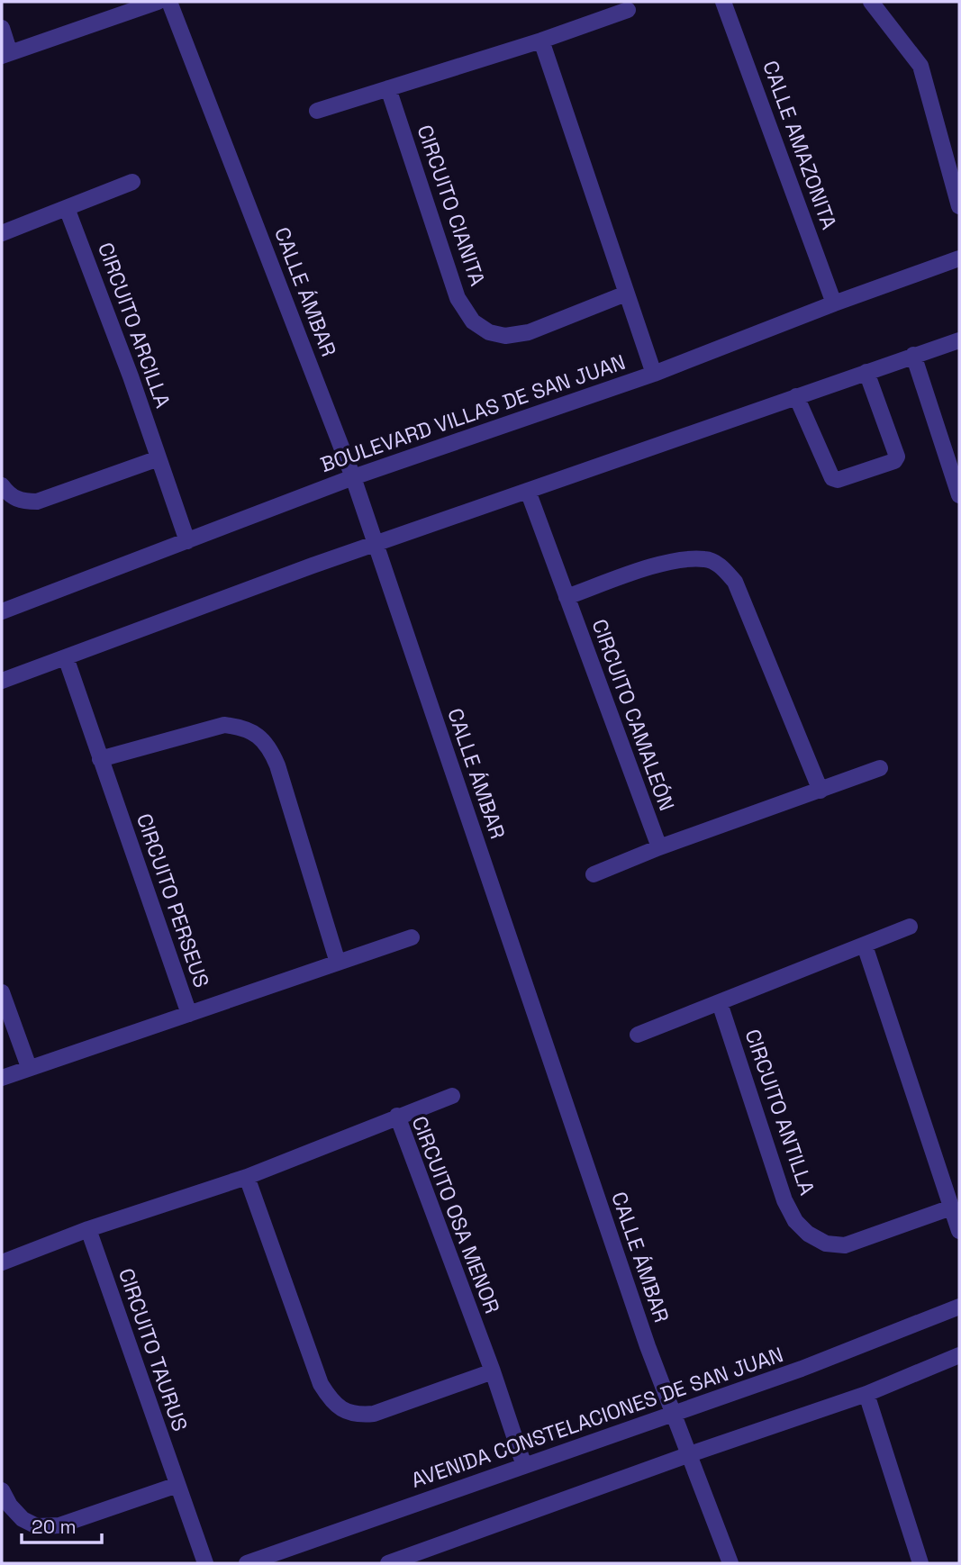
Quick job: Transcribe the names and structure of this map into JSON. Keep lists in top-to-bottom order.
{
  "streets": {
    "street": [
      "CALLE AMAZONITA",
      "CIRCUITO CIANITA",
      "CALLE ÁMBAR",
      "CIRCUITO ARCILLA",
      "BOULEVARD VILLAS DE SAN JUAN",
      "CIRCUITO CAMALEÓN",
      "CIRCUITO PERSEUS",
      "CIRCUITO ANTILLA",
      "CIRCUITO OSA MENOR",
      "CIRCUITO TAURUS",
      "AVENIDA CONSTELACIONES DE SAN JUAN"
    ]
  },
  "crossings": [
    ["CALLE AMAZONITA", "BOULEVARD VILLAS DE SAN JUAN"],
    ["CALLE ÁMBAR", "BOULEVARD VILLAS DE SAN JUAN"],
    ["CALLE ÁMBAR", "AVENIDA CONSTELACIONES DE SAN JUAN"],
    ["CIRCUITO ARCILLA", "BOULEVARD VILLAS DE SAN JUAN"],
    ["CIRCUITO OSA MENOR", "CIRCUITO TAURUS"],
    ["CIRCUITO OSA MENOR", "AVENIDA CONSTELACIONES DE SAN JUAN"]
  ],
  "scale_bar": "20 m"
}
